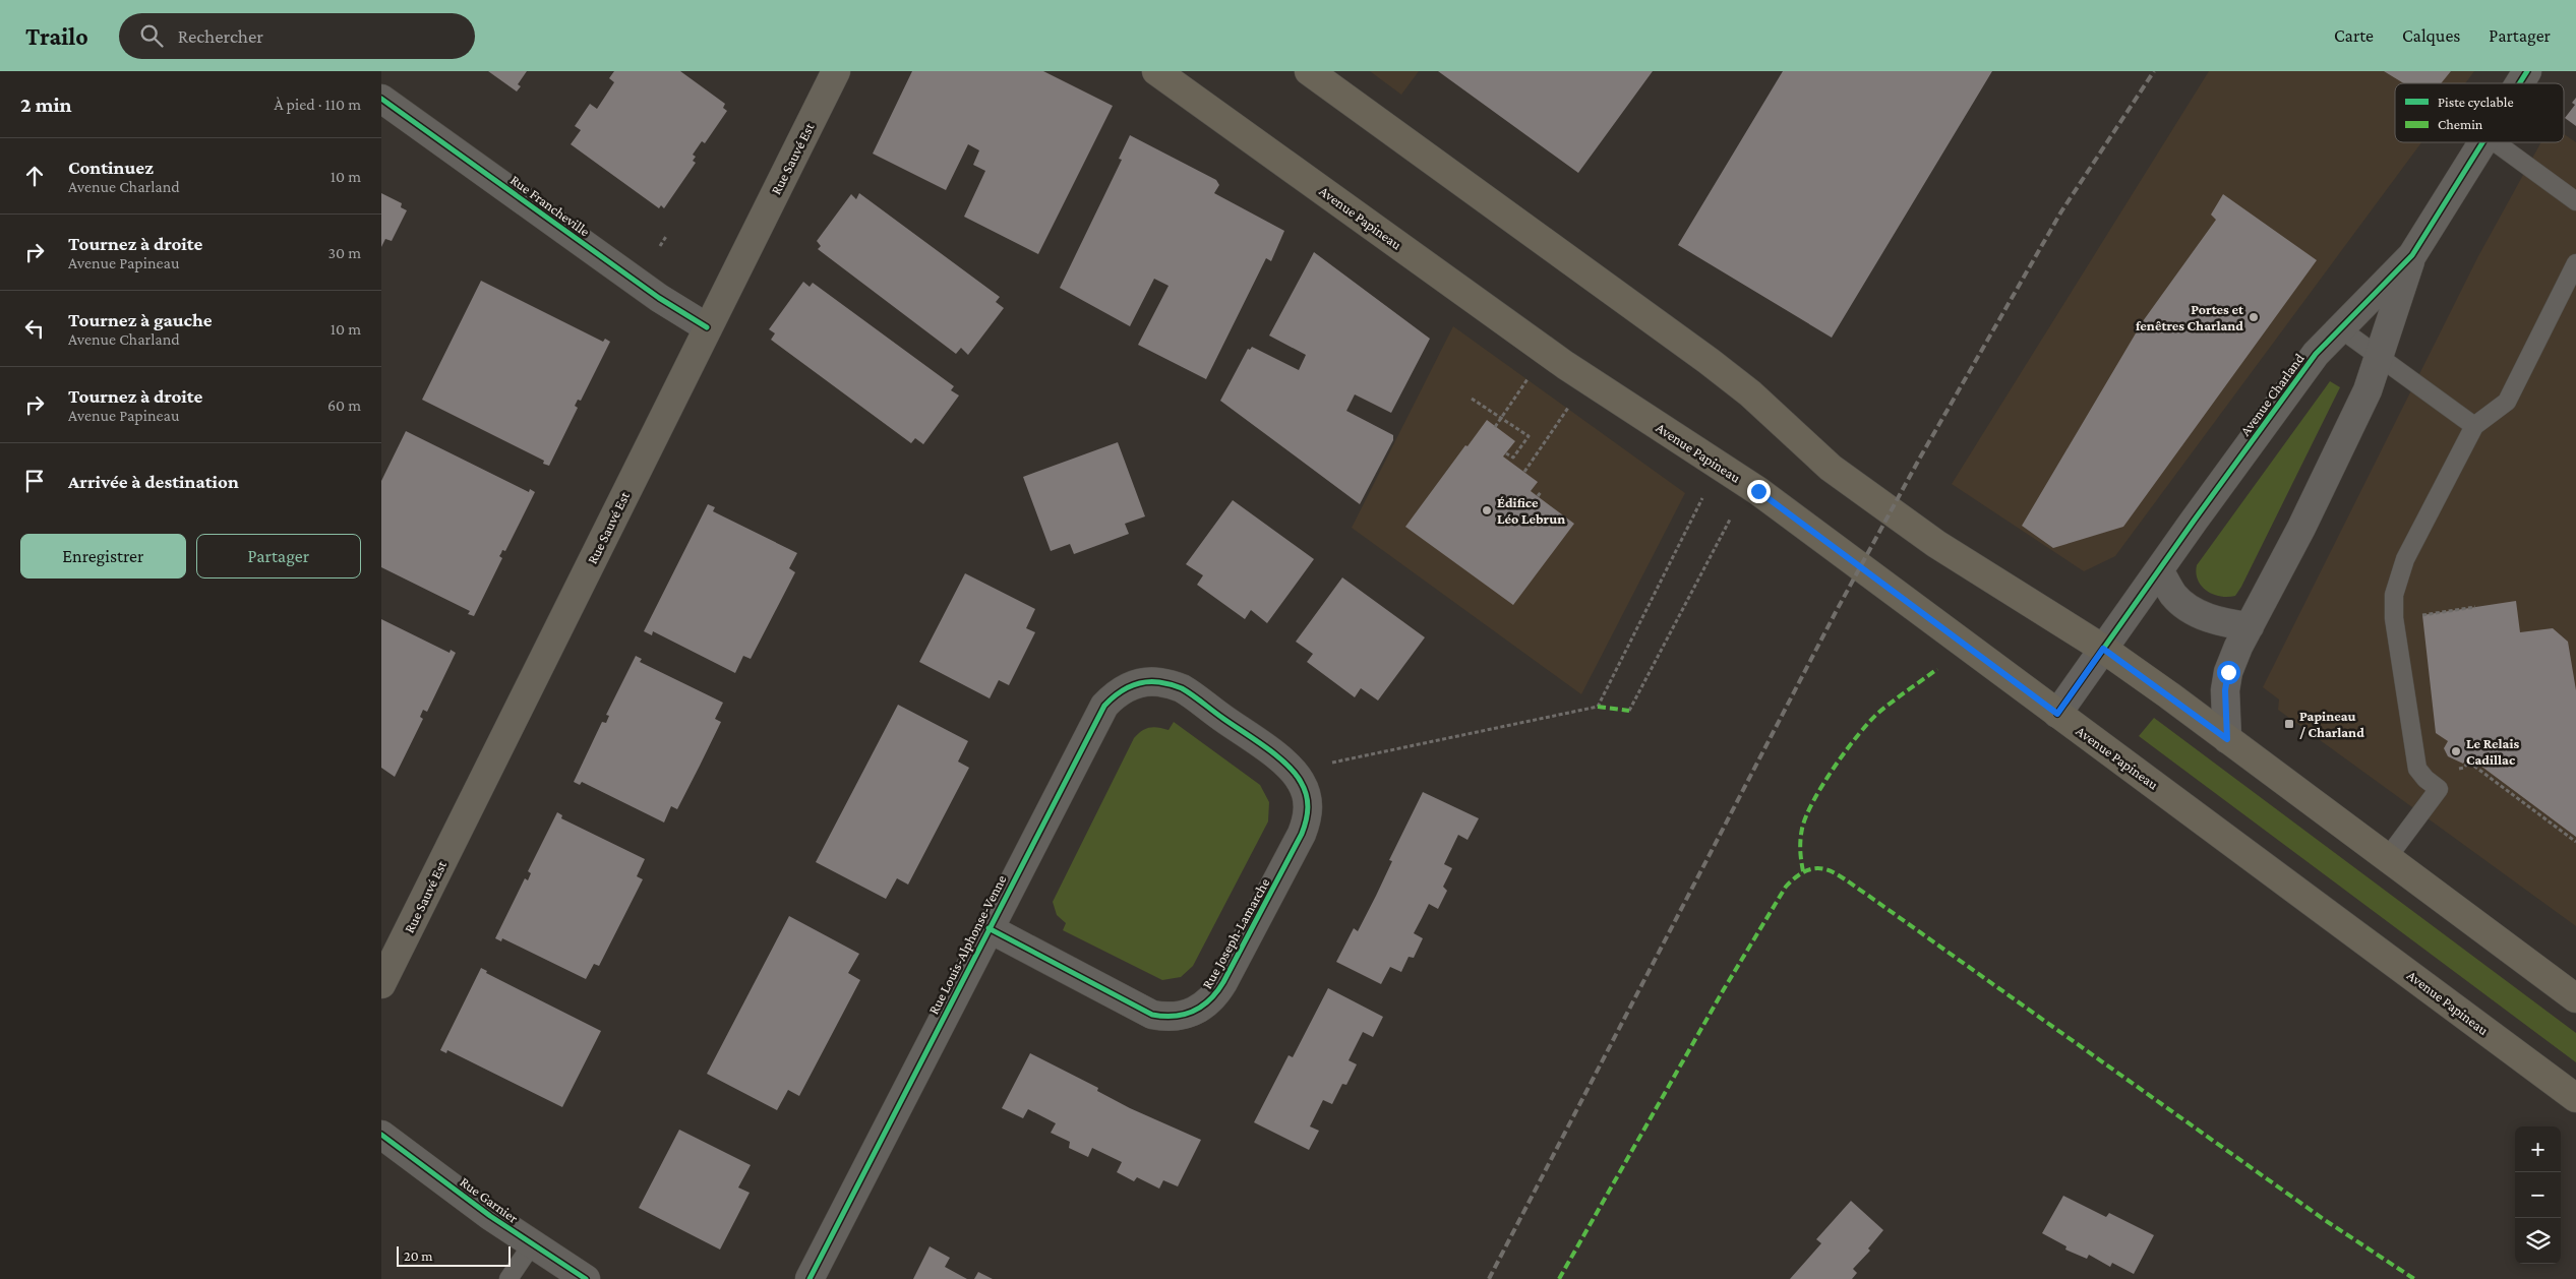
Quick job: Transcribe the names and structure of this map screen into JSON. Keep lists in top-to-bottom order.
{
  "streets": {
    "main road": ["Rue Sauvé Est", "Avenue Papineau"],
    "street": [
      "Rue Francheville",
      "Avenue Charland",
      "Rue Joseph-Lamarche",
      "Rue Louis-Alphonse-Venne",
      "Rue Garnier"
    ]
  },
  "crossings": [
    ["Rue Sauvé Est", "Rue Francheville"],
    ["Avenue Papineau", "Avenue Charland"],
    ["Rue Joseph-Lamarche", "Rue Louis-Alphonse-Venne"]
  ],
  "places": {
    "other": ["Portes et fenêtres Charland", "Édifice Léo Lebrun", "Le Relais Cadillac"],
    "transit": ["Papineau / Charland"]
  },
  "legend": ["Piste cyclable", "Chemin"],
  "scale_bar": "20 m",
  "page": {
    "header": "Trailo",
    "search": "Rechercher",
    "nav": ["Carte", "Calques", "Partager"],
    "heading": ["2 min", "À pied · 110 m"],
    "list": [
      ["Continuez", "Avenue Charland", "10 m"],
      ["Tournez à droite", "Avenue Papineau", "30 m"],
      ["Tournez à gauche", "Avenue Charland", "10 m"],
      ["Tournez à droite", "Avenue Papineau", "60 m"],
      "Arrivée à destination"
    ],
    "buttons": ["Enregistrer", "Partager"],
    "map_buttons": ["+", "−"],
    "scale": "20 m"
  }
}
